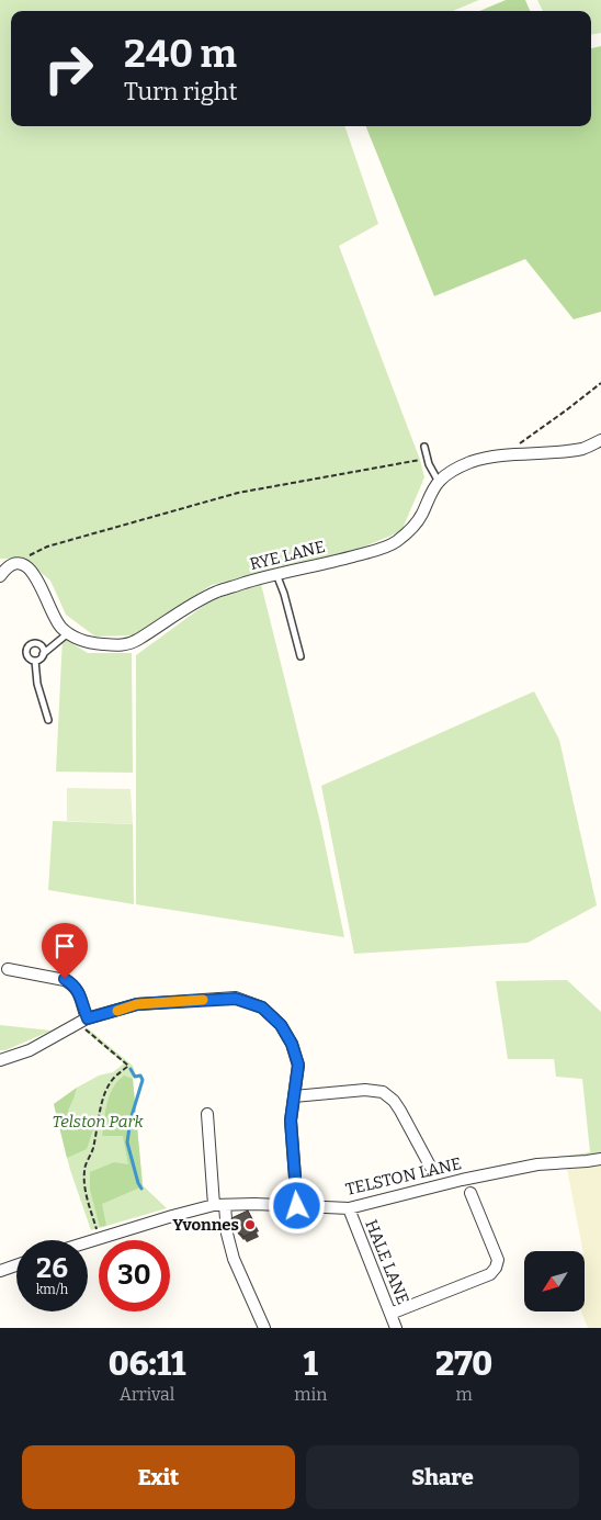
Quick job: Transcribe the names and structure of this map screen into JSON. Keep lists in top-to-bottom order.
{
  "streets": {
    "street": ["RYE LANE", "TELSTON LANE", "HALE LANE"]
  },
  "crossings": [
    ["TELSTON LANE", "HALE LANE"]
  ],
  "parks": ["Telston Park"],
  "places": ["Yvonnes"],
  "north": "bottom left",
  "page": {
    "turn": ["240 m", "Turn right"],
    "speed": "26 km/h",
    "limit": "30",
    "eta": [
      "06:11",
      "Arrival",
      "1",
      "min",
      "270",
      "m"
    ],
    "buttons": ["Exit", "Share"]
  }
}
